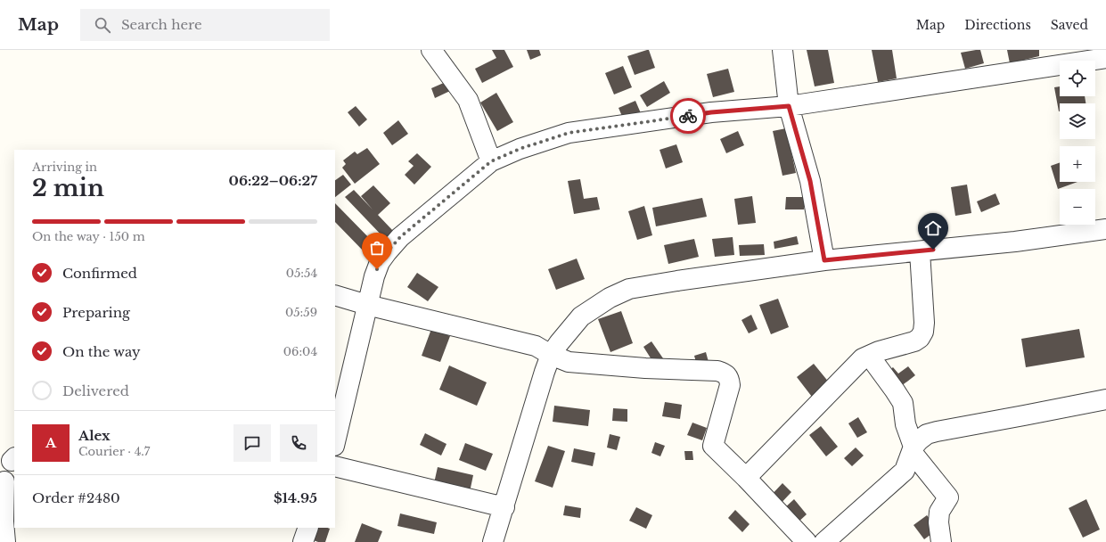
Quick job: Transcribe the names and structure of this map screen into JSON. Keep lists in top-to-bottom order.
{
  "page": {
    "header": "Map",
    "search": "Search here",
    "nav": ["Map", "Directions", "Saved"],
    "map_buttons": ["+", "−"],
    "heading": ["2 min", "Arriving in", "06:22–06:27"],
    "panel": [
      "Alex",
      "Courier · 4.7",
      "Order #2480",
      "$14.95"
    ],
    "bar": "On the way · 150 m",
    "list": [
      ["Confirmed", "05:54"],
      ["Preparing", "05:59"],
      ["On the way", "06:04"],
      "Delivered"
    ],
    "round": "A"
  }
}
